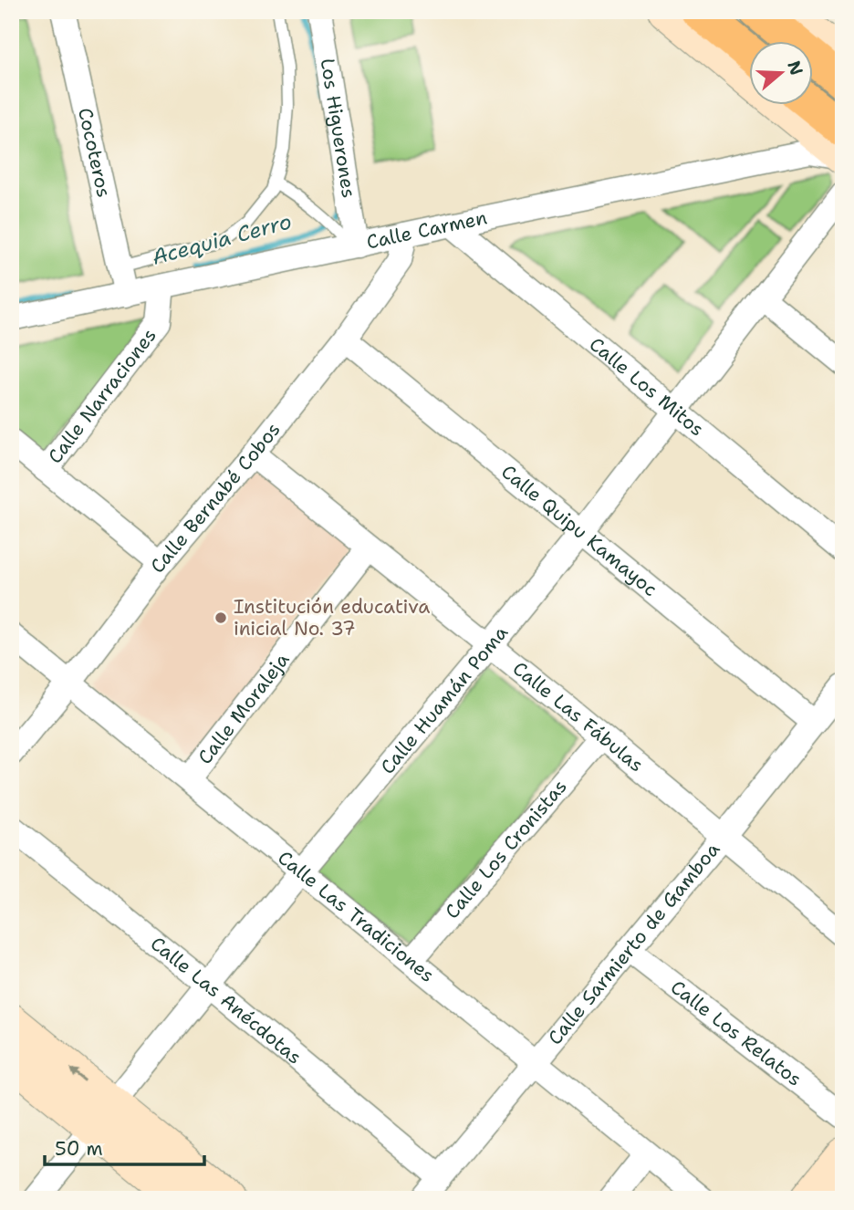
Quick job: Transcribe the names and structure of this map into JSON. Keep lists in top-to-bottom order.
{
  "streets": {
    "street": [
      "Los Higuerones",
      "Cocoteros",
      "Calle Carmen",
      "Calle Los Mitos",
      "Calle Narraciones",
      "Calle Bernabé Cobos",
      "Calle Quipu Kamayoc",
      "Calle Huamán Poma",
      "Calle Moraleja",
      "Calle Las Fábulas",
      "Calle Los Cronistas",
      "Calle Las Tradiciones",
      "Calle Sarmierto de Gamboa",
      "Calle Las Anécdotas",
      "Calle Los Relatos"
    ]
  },
  "crossings": [
    ["Los Higuerones", "Calle Carmen"],
    ["Cocoteros", "Calle Carmen"],
    ["Calle Carmen", "Calle Los Mitos"],
    ["Calle Carmen", "Calle Narraciones"],
    ["Calle Carmen", "Calle Bernabé Cobos"],
    ["Calle Los Mitos", "Calle Huamán Poma"],
    ["Calle Bernabé Cobos", "Calle Quipu Kamayoc"],
    ["Calle Bernabé Cobos", "Calle Las Fábulas"],
    ["Calle Bernabé Cobos", "Calle Las Tradiciones"],
    ["Calle Quipu Kamayoc", "Calle Huamán Poma"],
    ["Calle Quipu Kamayoc", "Calle Sarmierto de Gamboa"],
    ["Calle Huamán Poma", "Calle Las Fábulas"],
    ["Calle Huamán Poma", "Calle Las Tradiciones"],
    ["Calle Huamán Poma", "Calle Las Anécdotas"],
    ["Calle Moraleja", "Calle Las Fábulas"],
    ["Calle Moraleja", "Calle Las Tradiciones"],
    ["Calle Las Fábulas", "Calle Los Cronistas"],
    ["Calle Las Fábulas", "Calle Sarmierto de Gamboa"],
    ["Calle Los Cronistas", "Calle Las Tradiciones"],
    ["Calle Las Tradiciones", "Calle Sarmierto de Gamboa"],
    ["Calle Sarmierto de Gamboa", "Calle Las Anécdotas"],
    ["Calle Sarmierto de Gamboa", "Calle Los Relatos"]
  ],
  "water": ["Acequia Cerro"],
  "places": ["Institución educativa inicial No. 37"],
  "scale_bar": "50 m",
  "north": "right"
}
